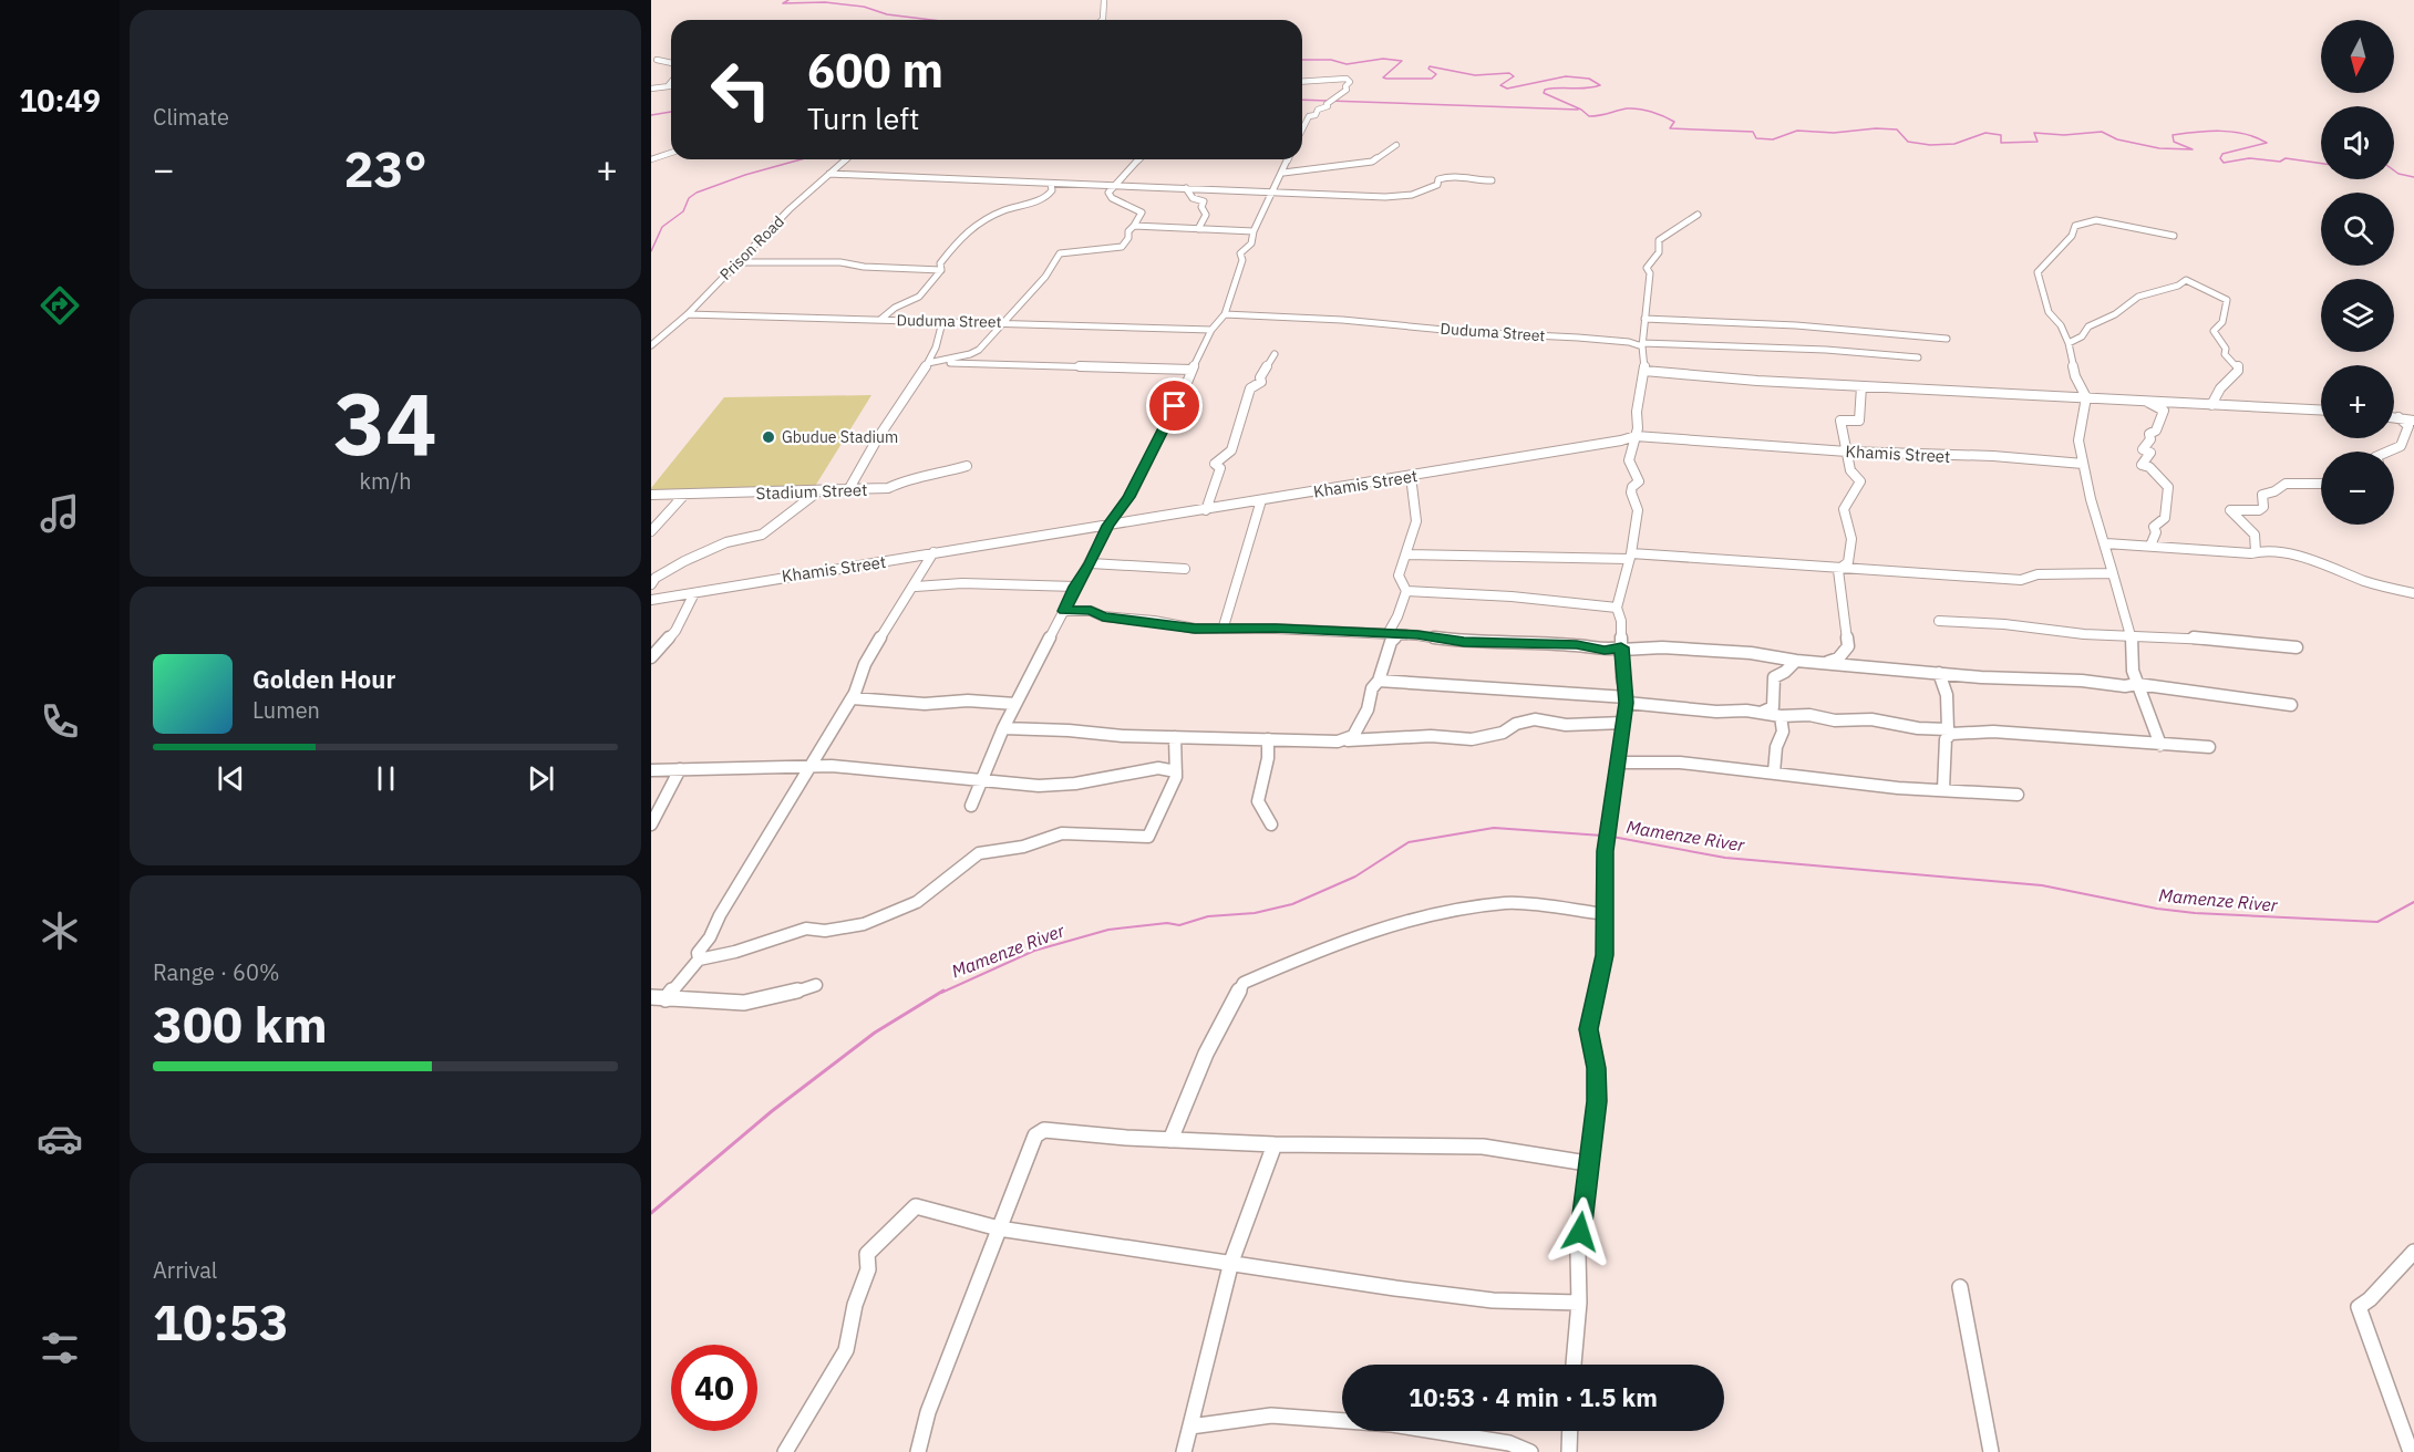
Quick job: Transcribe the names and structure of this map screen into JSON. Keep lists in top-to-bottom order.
{
  "streets": {
    "street": [
      "Prison Road",
      "Duduma Street",
      "Khamis Street",
      "Stadium Street"
    ]
  },
  "crossings": [
    ["Prison Road", "Duduma Street"]
  ],
  "water": ["Mamenze River"],
  "places": ["Gbudue Stadium"],
  "north": "bottom",
  "page": {
    "tabs": "10:49",
    "tile": [
      "Climate",
      ["34", "km/h"],
      ["Range · 60%", "300 km"],
      ["Arrival", "10:53"]
    ],
    "map_buttons": ["+", "−"],
    "turn": ["600 m", "Turn left"],
    "heat": ["−", "23°", "+"],
    "song": ["Golden Hour", "Lumen"],
    "limit": "40",
    "trip": "10:53 · 4 min · 1.5 km"
  }
}
